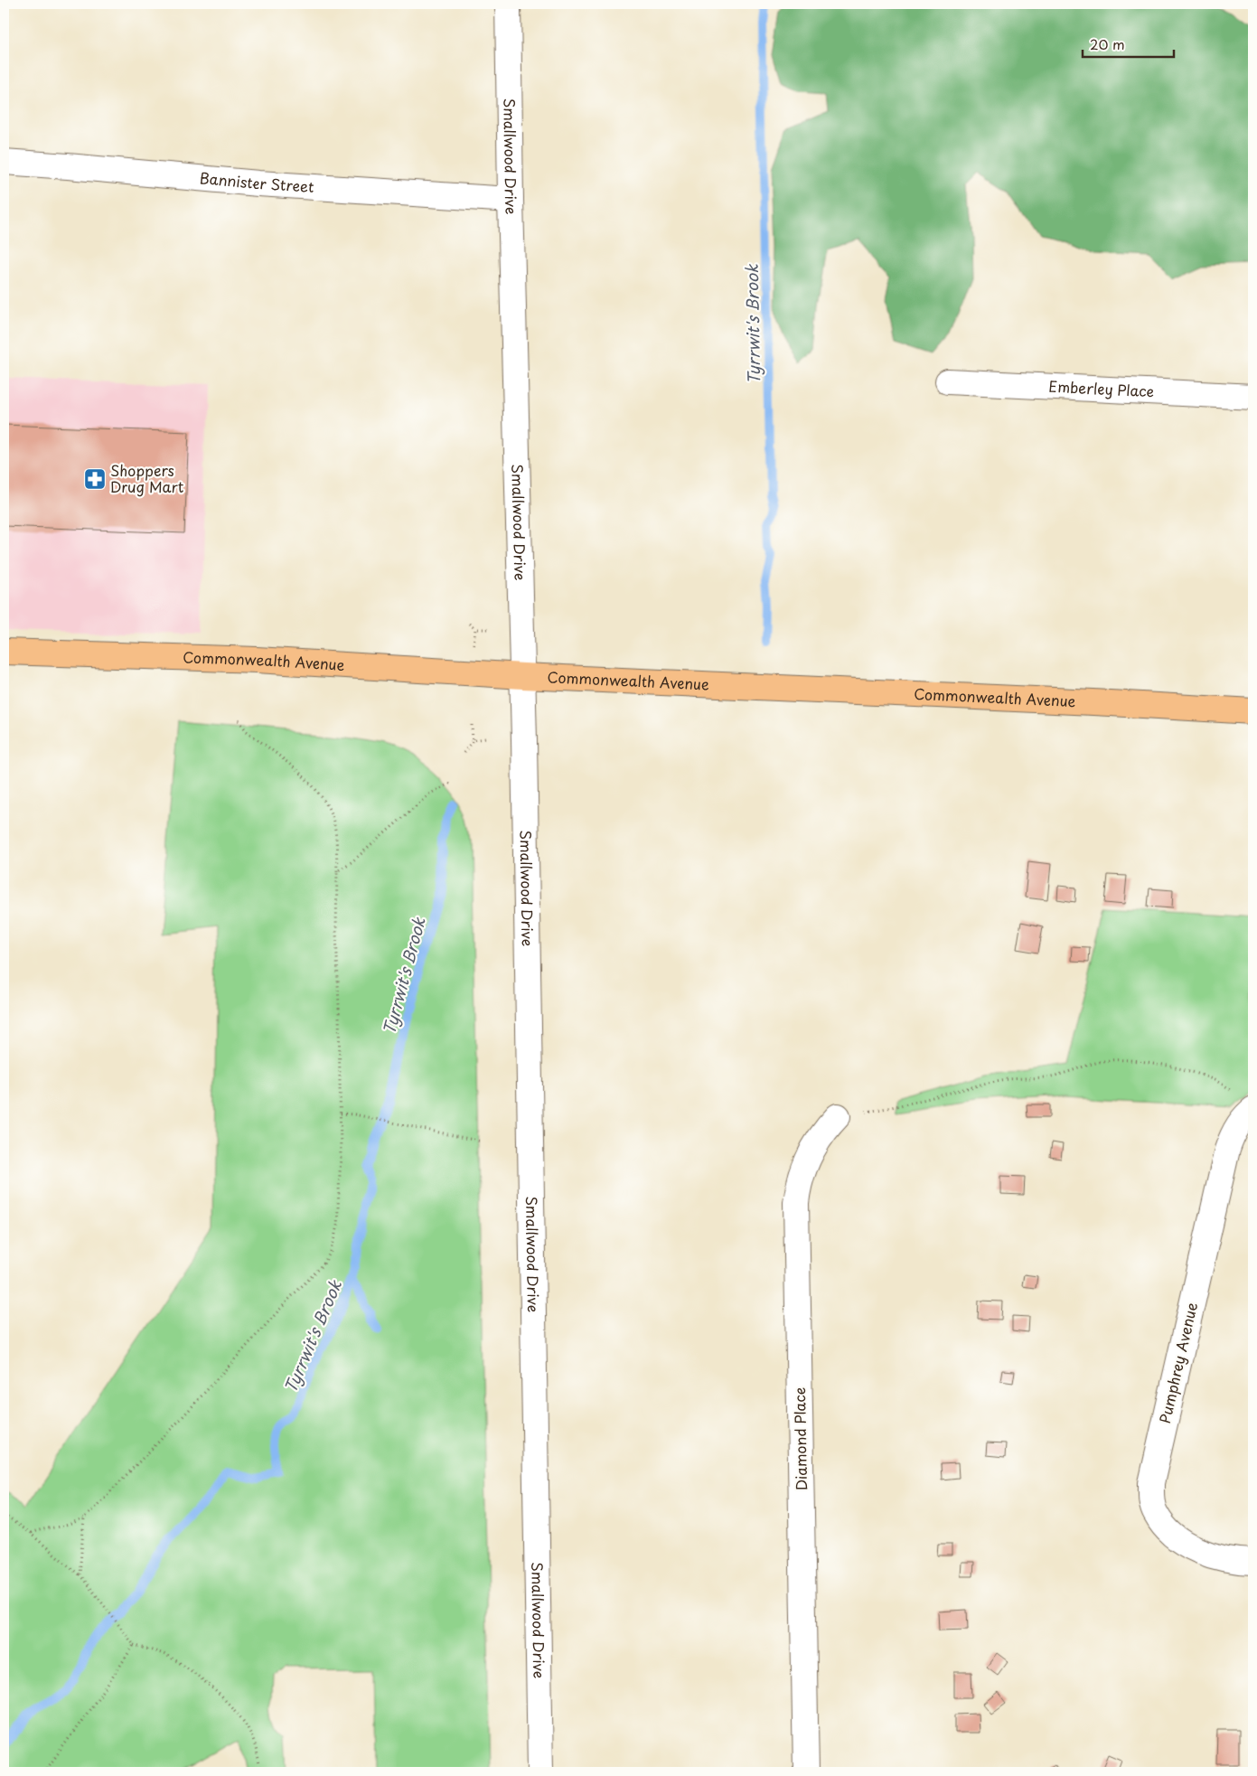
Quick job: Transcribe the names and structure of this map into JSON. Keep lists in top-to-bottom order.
{
  "streets": {
    "main road": ["Commonwealth Avenue"],
    "street": [
      "Smallwood Drive",
      "Bannister Street",
      "Emberley Place",
      "Pumphrey Avenue",
      "Diamond Place"
    ]
  },
  "crossings": [
    ["Smallwood Drive", "Bannister Street"],
    ["Smallwood Drive", "Commonwealth Avenue"]
  ],
  "water": ["Tyrrwit's Brook"],
  "places": {
    "pharmacy": ["Shoppers Drug Mart"]
  },
  "scale_bar": "20 m"
}
